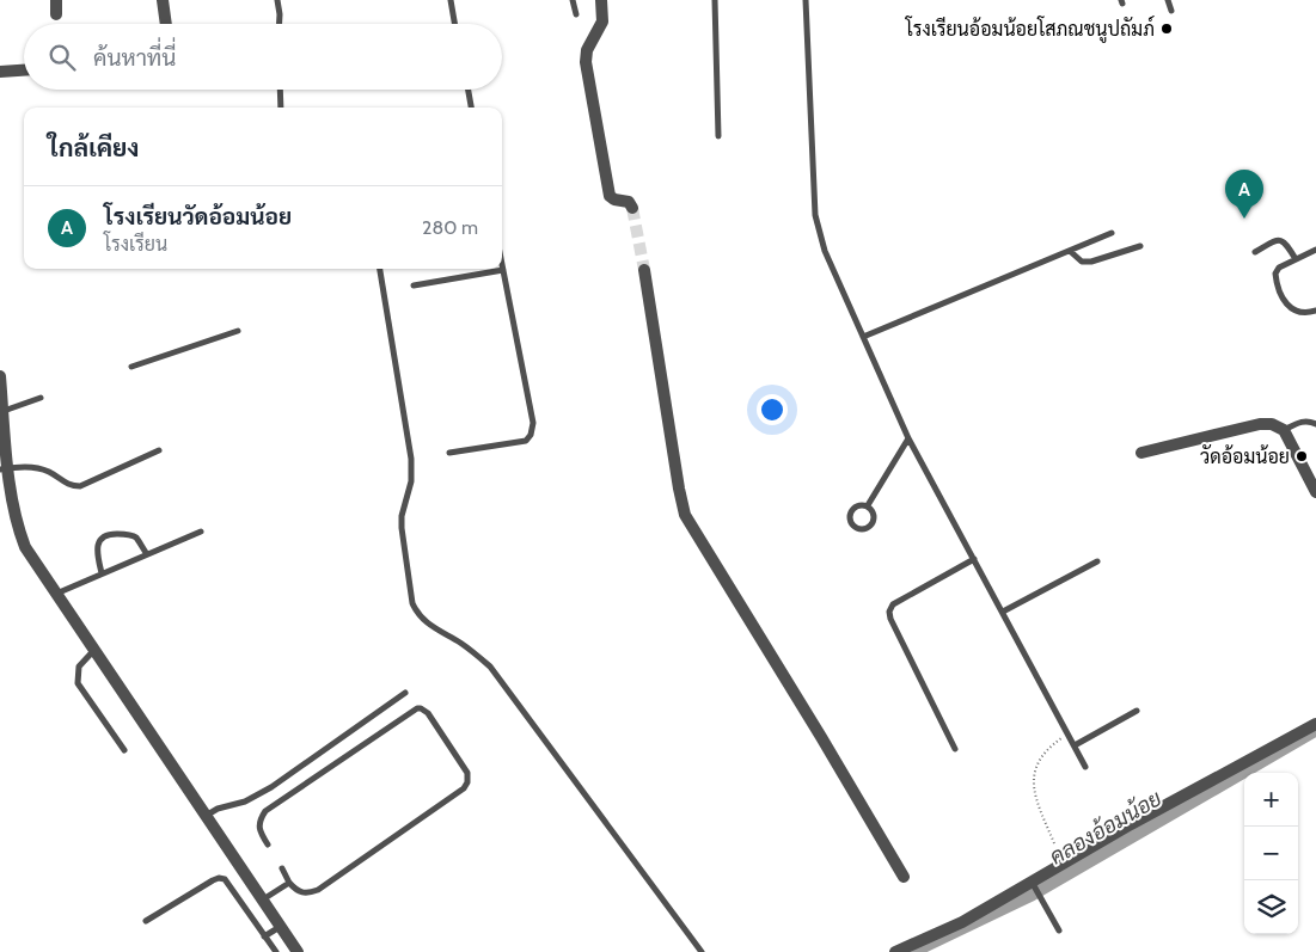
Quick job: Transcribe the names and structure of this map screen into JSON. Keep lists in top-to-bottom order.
{
  "water": ["คลองอ้อมน้อย"],
  "places": ["โรงเรียนอ้อมน้อยโสภณชนูปถัมภ์", "วัดอ้อมน้อย"],
  "page": {
    "search": "ค้นหาที่นี่",
    "heading": "ใกล้เคียง",
    "pins": "A",
    "list": [
      {
        "mark": "A",
        "name": "โรงเรียนวัดอ้อมน้อย",
        "note": "โรงเรียน",
        "value": "280 m"
      }
    ],
    "map_buttons": ["+", "−"]
  }
}
